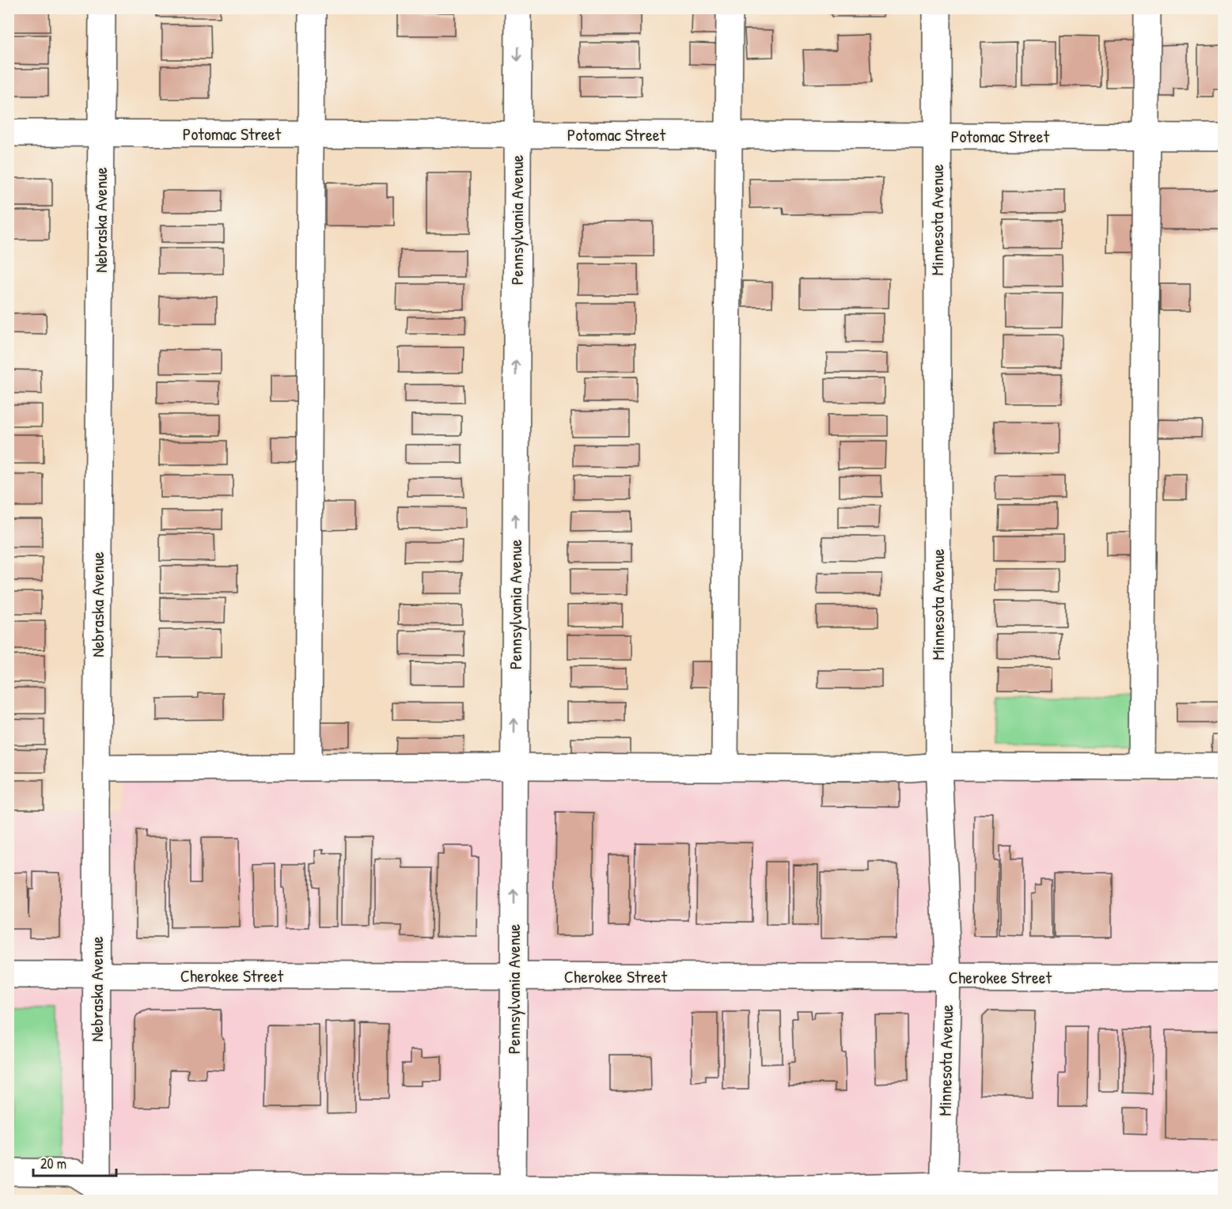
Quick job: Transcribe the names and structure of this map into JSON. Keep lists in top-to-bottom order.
{
  "streets": {
    "street": [
      "Potomac Street",
      "Nebraska Avenue",
      "Pennsylvania Avenue",
      "Minnesota Avenue",
      "Cherokee Street"
    ]
  },
  "crossings": [
    ["Potomac Street", "Nebraska Avenue"],
    ["Potomac Street", "Pennsylvania Avenue"],
    ["Potomac Street", "Minnesota Avenue"],
    ["Nebraska Avenue", "Cherokee Street"],
    ["Pennsylvania Avenue", "Cherokee Street"],
    ["Minnesota Avenue", "Cherokee Street"]
  ],
  "scale_bar": "20 m"
}
